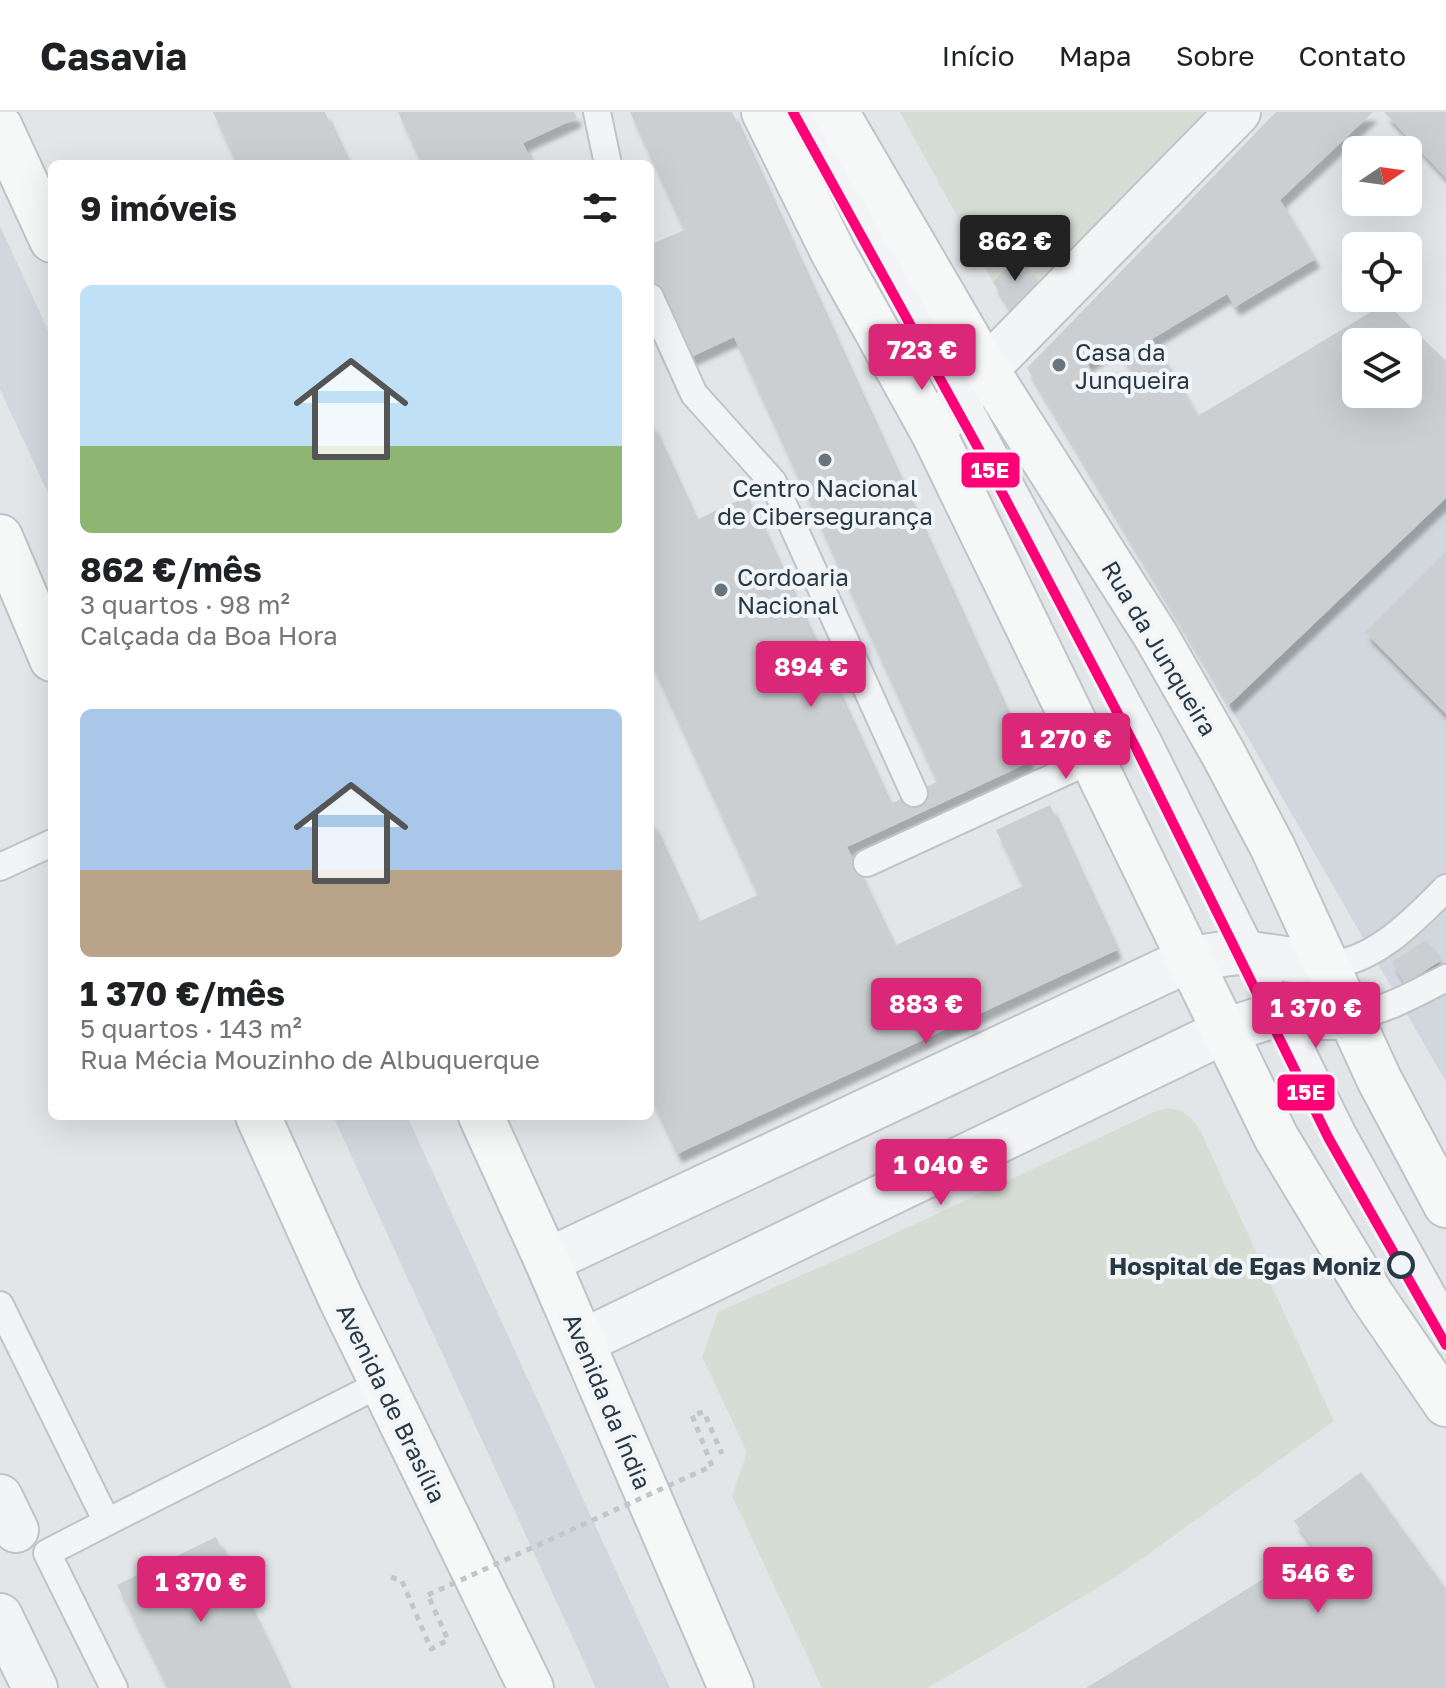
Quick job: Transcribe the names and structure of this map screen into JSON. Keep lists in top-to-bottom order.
{
  "streets": {
    "main road": ["Rua da Junqueira", "Avenida da Índia", "Avenida de Brasília"]
  },
  "places": [
    "Casa da Junqueira",
    "Centro Nacional de Cibersegurança",
    "Cordoaria Nacional",
    "Hospital de Egas Moniz"
  ],
  "lines": ["transit line 15E"],
  "north": "right",
  "page": {
    "header": "Casavia",
    "nav": [
      "Início",
      "Mapa",
      "Sobre",
      "Contato"
    ],
    "heading": "9 imóveis",
    "price": [
      "862 €",
      "723 €",
      "894 €",
      "1 270 €",
      "883 €",
      "1 370 €",
      "1 040 €",
      "546 €",
      "1 370 €"
    ],
    "list": [
      {
        "name": "862 €/mês",
        "note": "3 quartos · 98 m² · Calçada da Boa Hora"
      },
      {
        "name": "1 370 €/mês",
        "note": "5 quartos · 143 m² · Rua Mécia Mouzinho de Albuquerque"
      }
    ]
  }
}
